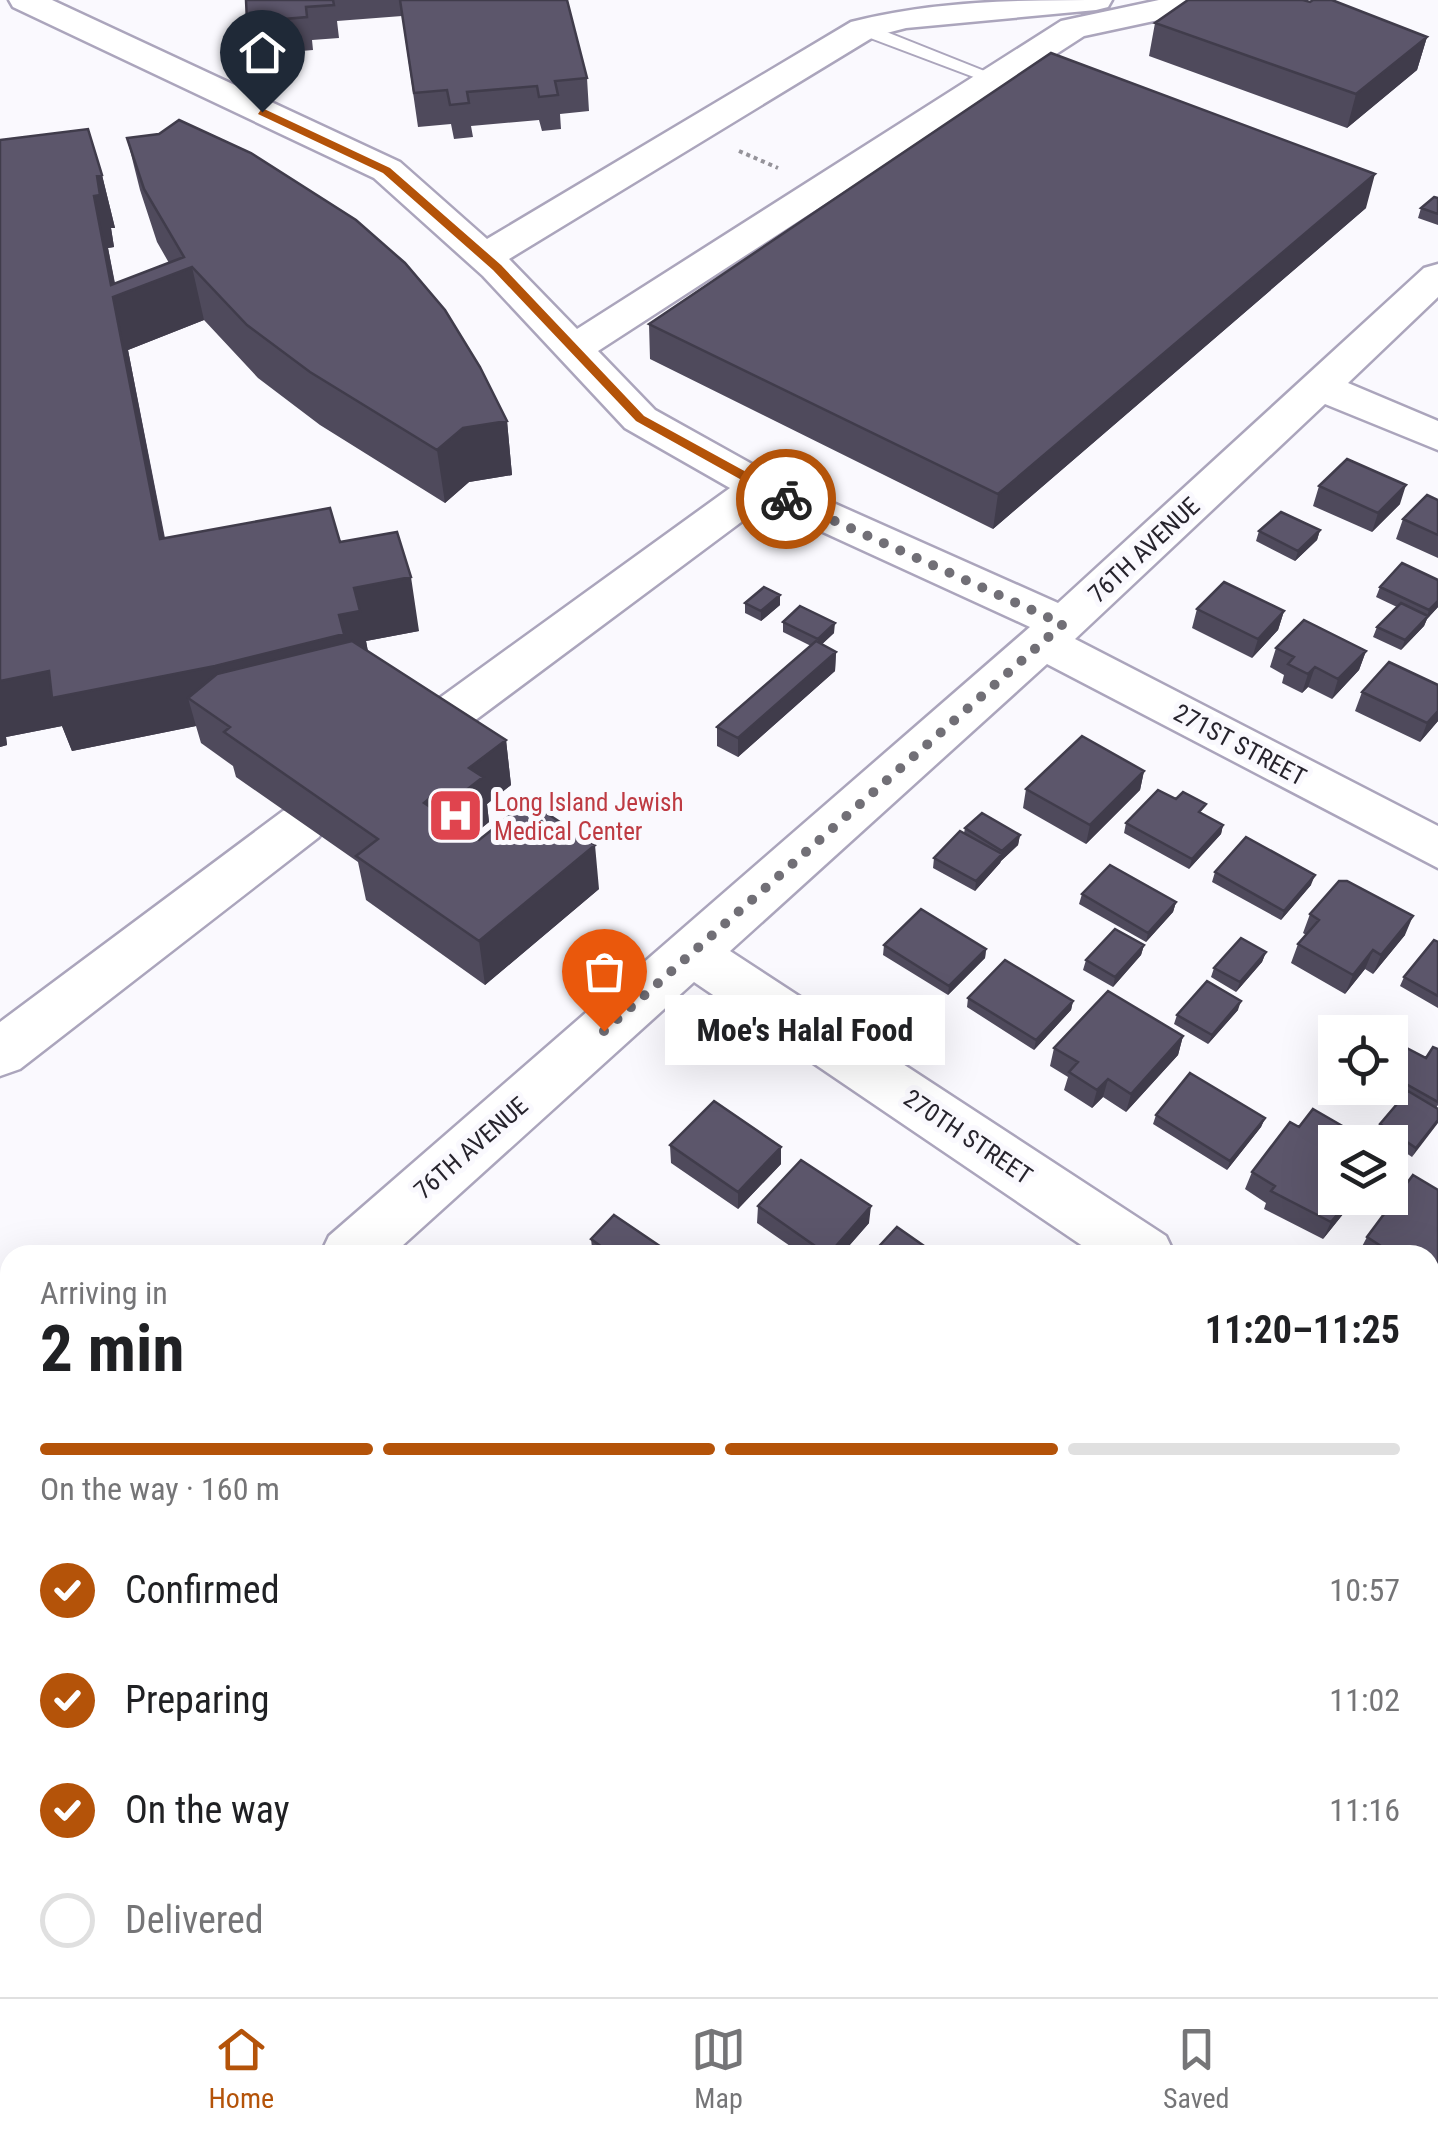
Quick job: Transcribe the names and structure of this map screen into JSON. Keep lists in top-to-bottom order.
{
  "streets": {
    "street": ["76TH AVENUE", "271ST STREET", "270TH STREET"]
  },
  "crossings": [
    ["76TH AVENUE", "271ST STREET"],
    ["76TH AVENUE", "270TH STREET"]
  ],
  "places": {
    "hospital": ["Long Island Jewish Medical Center"],
    "other": ["Moe's Halal Food"]
  },
  "page": {
    "bubble": "Moe's Halal Food",
    "heading": ["2 min", "Arriving in", "11:20–11:25"],
    "bar": "On the way · 160 m",
    "list": [
      ["Confirmed", "10:57"],
      ["Preparing", "11:02"],
      ["On the way", "11:16"],
      "Delivered"
    ],
    "tabs": ["Home", "Map", "Saved"]
  }
}
